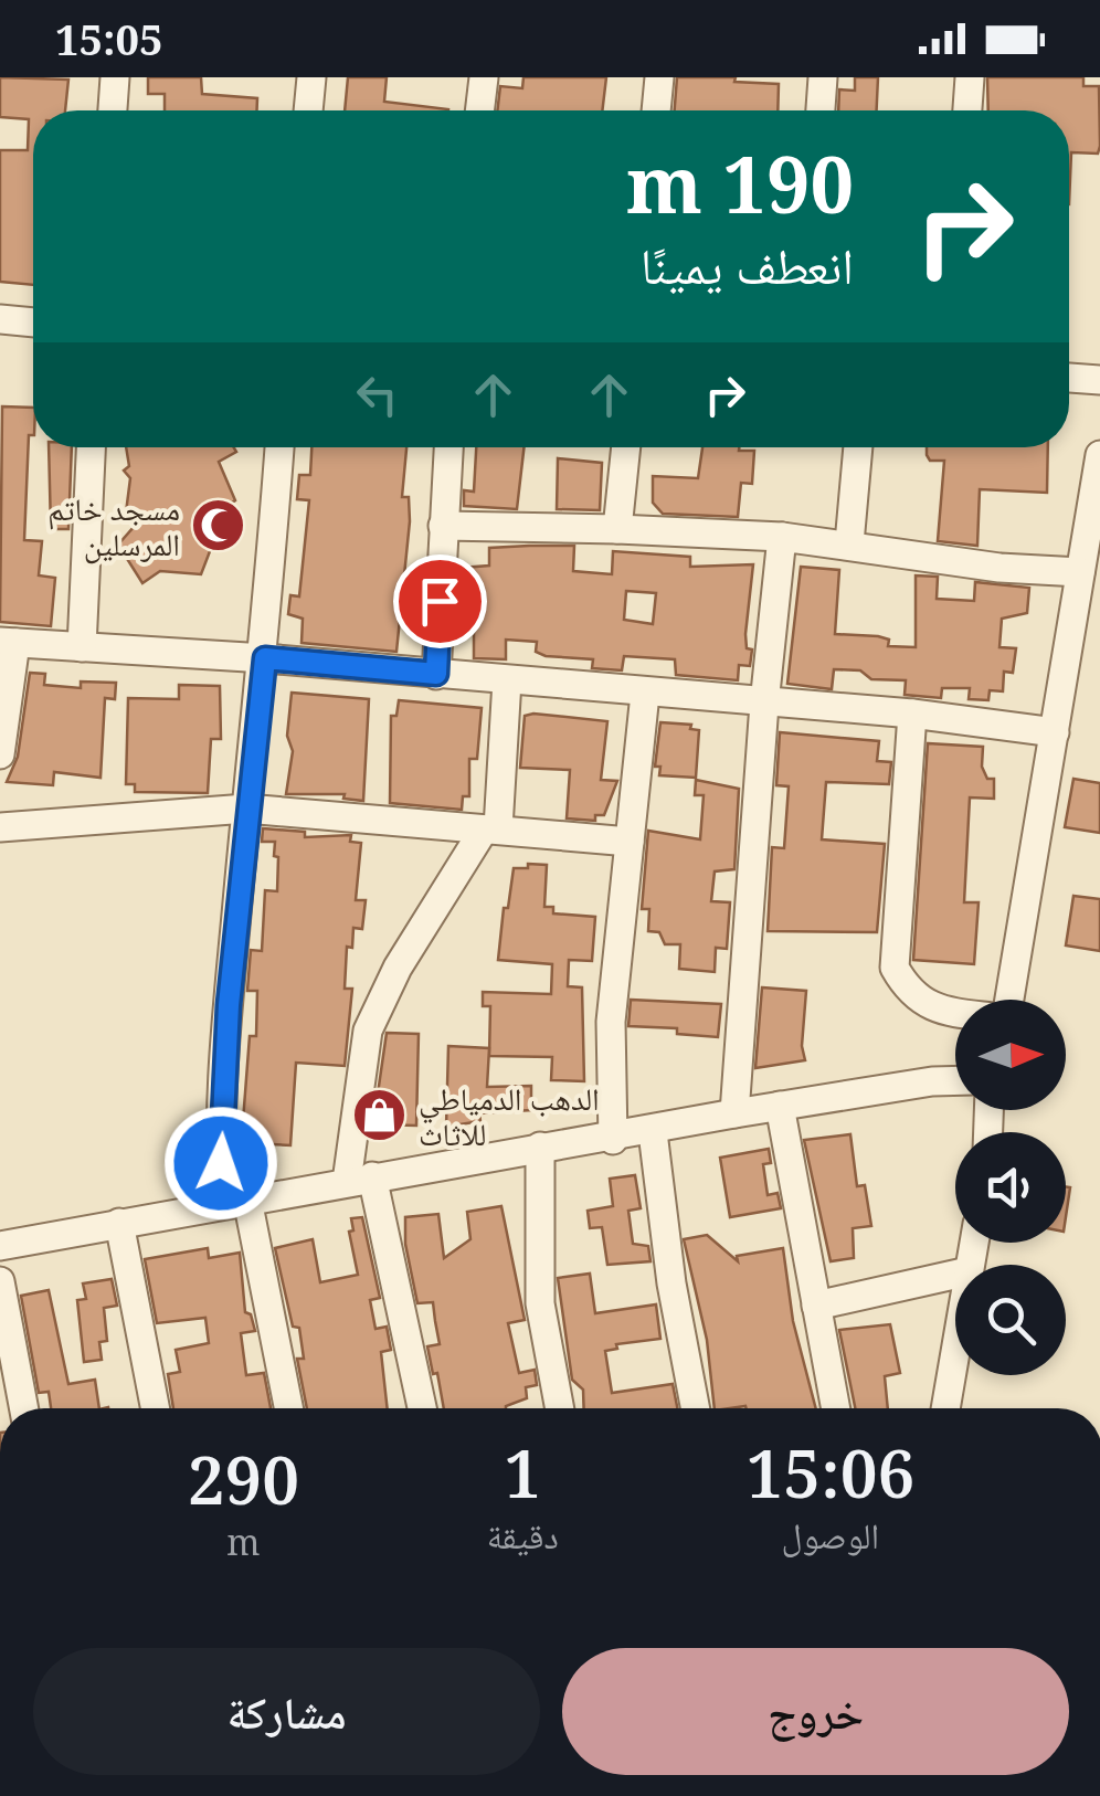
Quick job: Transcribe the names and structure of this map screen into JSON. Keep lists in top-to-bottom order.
{
  "places": {
    "mosque": ["مسجد خاتم المرسلين"],
    "shop": ["الدهب الدمياطي للاثاث"]
  },
  "north": "right",
  "page": {
    "status": "15:05",
    "turn": ["190 m", "انعطف يمينًا"],
    "eta": [
      "15:06",
      "الوصول",
      "1",
      "دقيقة",
      "290",
      "m"
    ],
    "buttons": ["خروج", "مشاركة"]
  }
}
